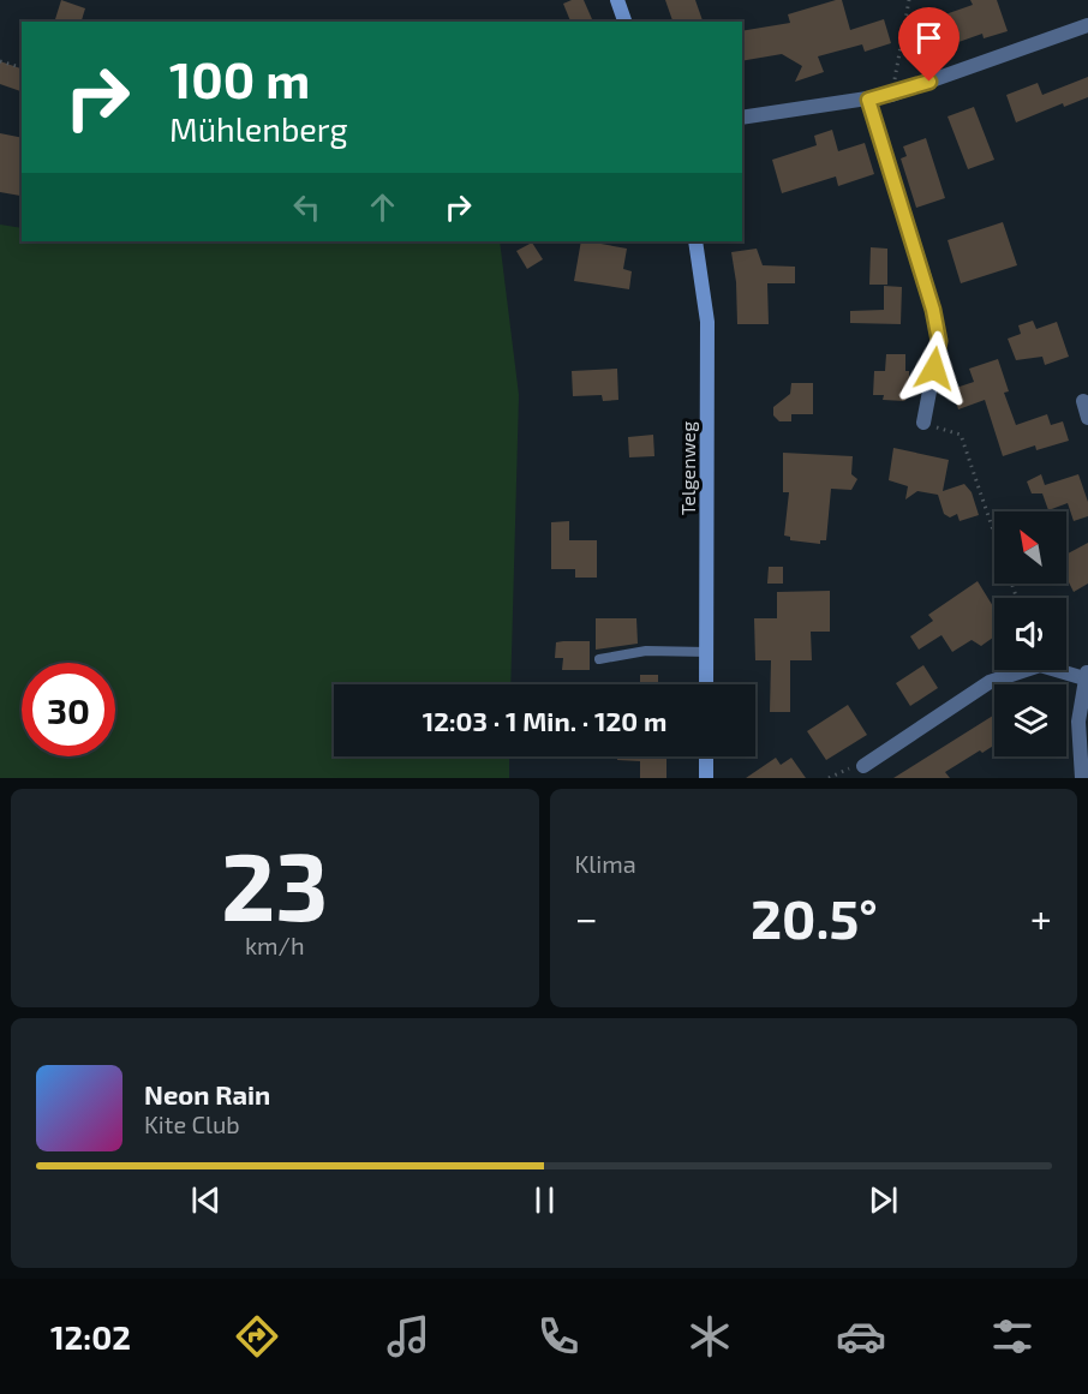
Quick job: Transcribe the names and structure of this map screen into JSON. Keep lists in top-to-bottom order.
{
  "streets": {
    "main road": ["Telgenweg"]
  },
  "north": "top left",
  "page": {
    "turn": ["100 m", "Mühlenberg"],
    "limit": "30",
    "trip": "12:03 · 1 Min. · 120 m",
    "tile": [
      ["23", "km/h"],
      "Klima"
    ],
    "heat": ["−", "20.5°", "+"],
    "song": ["Neon Rain", "Kite Club"],
    "tabs": "12:02"
  }
}
